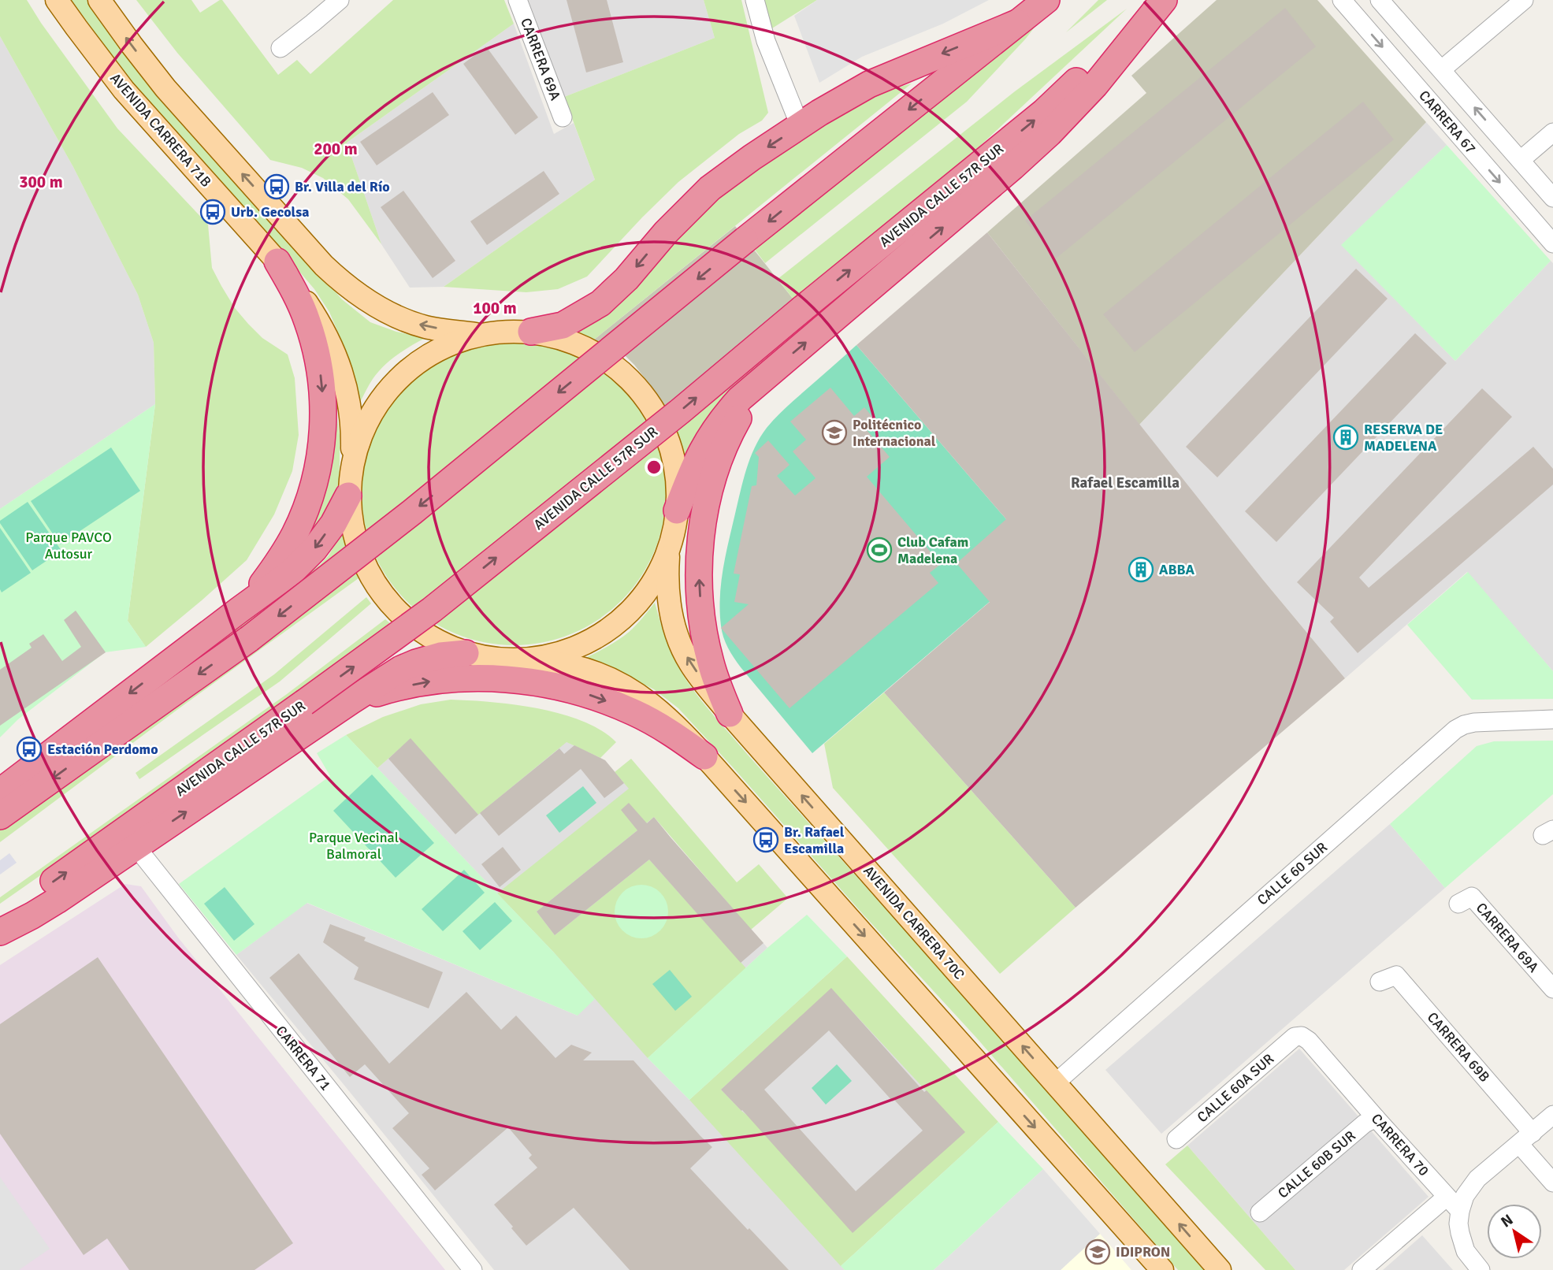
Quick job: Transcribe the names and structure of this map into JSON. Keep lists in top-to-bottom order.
{
  "streets": {
    "highway": ["AVENIDA CALLE 57R SUR"],
    "main road": ["AVENIDA CARRERA 71B", "AVENIDA CARRERA 70C"],
    "street": [
      "CARRERA 69A",
      "CARRERA 67",
      "CALLE 60 SUR",
      "CARRERA 69B",
      "CARRERA 71",
      "CALLE 60A SUR",
      "CARRERA 70",
      "CALLE 60B SUR"
    ]
  },
  "crossings": [
    ["CALLE 60 SUR", "AVENIDA CARRERA 70C"],
    ["CALLE 60A SUR", "CARRERA 70"],
    ["CARRERA 70", "CALLE 60B SUR"]
  ],
  "districts": ["Rafael Escamilla"],
  "parks": ["Parque PAVCO Autosur", "Parque Vecinal Balmoral"],
  "places": {
    "bus stop": [
      "Br. Villa del Río",
      "Urb. Gecolsa",
      "Estación Perdomo",
      "Br. Rafael Escamilla"
    ],
    "school or university": ["Politécnico Internacional", "IDIPRON"],
    "building": ["RESERVA DE MADELENA", "ABBA"],
    "sports": ["Club Cafam Madelena"]
  },
  "north": "top left",
  "rings": ["200 m", "300 m", "100 m"]
}
